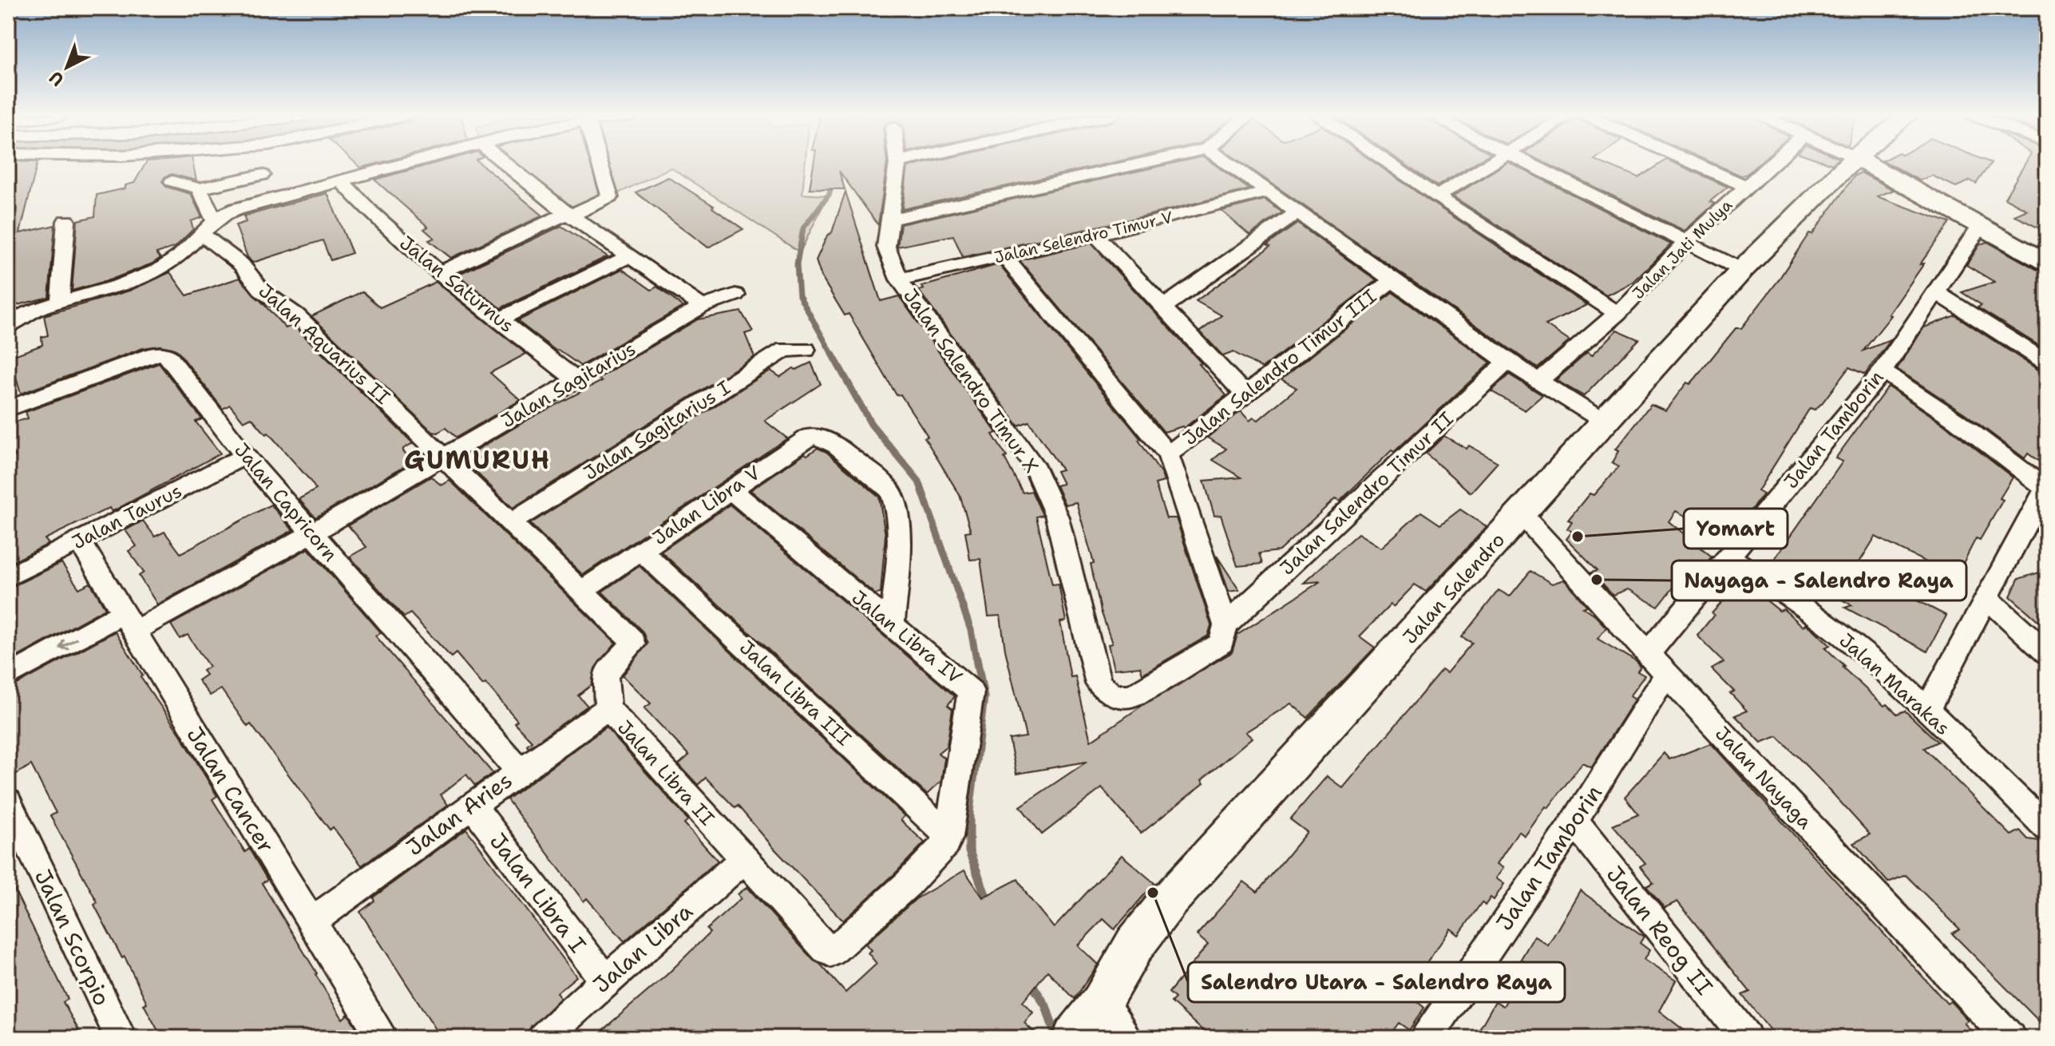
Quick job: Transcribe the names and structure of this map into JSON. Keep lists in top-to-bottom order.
{
  "streets": {
    "street": [
      "Jalan Selendro Timur V",
      "Jalan Jati Mulya",
      "Jalan Saturnus",
      "Jalan Aquarius II",
      "Jalan Salendro Timur III",
      "Jalan Salendro Timur X",
      "Jalan Sagitarius",
      "Jalan Tamborin",
      "Jalan Sagitarius I",
      "Jalan Salendro Timur II",
      "Jalan Capricorn",
      "Jalan Libra V",
      "Jalan Taurus",
      "Jalan Salendro",
      "Jalan Libra IV",
      "Jalan Marakas",
      "Jalan Libra III",
      "Jalan Libra II",
      "Jalan Nayaga",
      "Jalan Cancer",
      "Jalan Aries",
      "Jalan Libra I",
      "Jalan Reog II",
      "Jalan Scorpio",
      "Jalan Libra"
    ]
  },
  "crossings": [
    ["Jalan Selendro Timur V", "Jalan Salendro Timur X"],
    ["Jalan Saturnus", "Jalan Sagitarius"],
    ["Jalan Aquarius II", "Jalan Sagitarius"],
    ["Jalan Aquarius II", "Jalan Libra II"],
    ["Jalan Salendro Timur X", "Jalan Salendro Timur II"],
    ["Jalan Sagitarius", "Jalan Capricorn"],
    ["Jalan Sagitarius", "Jalan Libra II"],
    ["Jalan Sagitarius", "Jalan Cancer"],
    ["Jalan Tamborin", "Jalan Marakas"],
    ["Jalan Tamborin", "Jalan Nayaga"],
    ["Jalan Tamborin", "Jalan Reog II"],
    ["Jalan Sagitarius I", "Jalan Libra II"],
    ["Jalan Capricorn", "Jalan Taurus"],
    ["Jalan Capricorn", "Jalan Aries"],
    ["Jalan Libra V", "Jalan Libra IV"],
    ["Jalan Libra V", "Jalan Libra III"],
    ["Jalan Libra V", "Jalan Libra II"],
    ["Jalan Taurus", "Jalan Cancer"],
    ["Jalan Salendro", "Jalan Nayaga"],
    ["Jalan Libra IV", "Jalan Libra III"],
    ["Jalan Libra IV", "Jalan Libra II"],
    ["Jalan Libra III", "Jalan Libra II"],
    ["Jalan Libra II", "Jalan Aries"],
    ["Jalan Libra II", "Jalan Libra"],
    ["Jalan Cancer", "Jalan Aries"],
    ["Jalan Aries", "Jalan Libra I"],
    ["Jalan Libra I", "Jalan Libra"]
  ],
  "districts": ["GUMURUH"],
  "places": ["Yomart", "Nayaga - Salendro Raya", "Salendro Utara - Salendro Raya"],
  "north": "bottom left"
}
